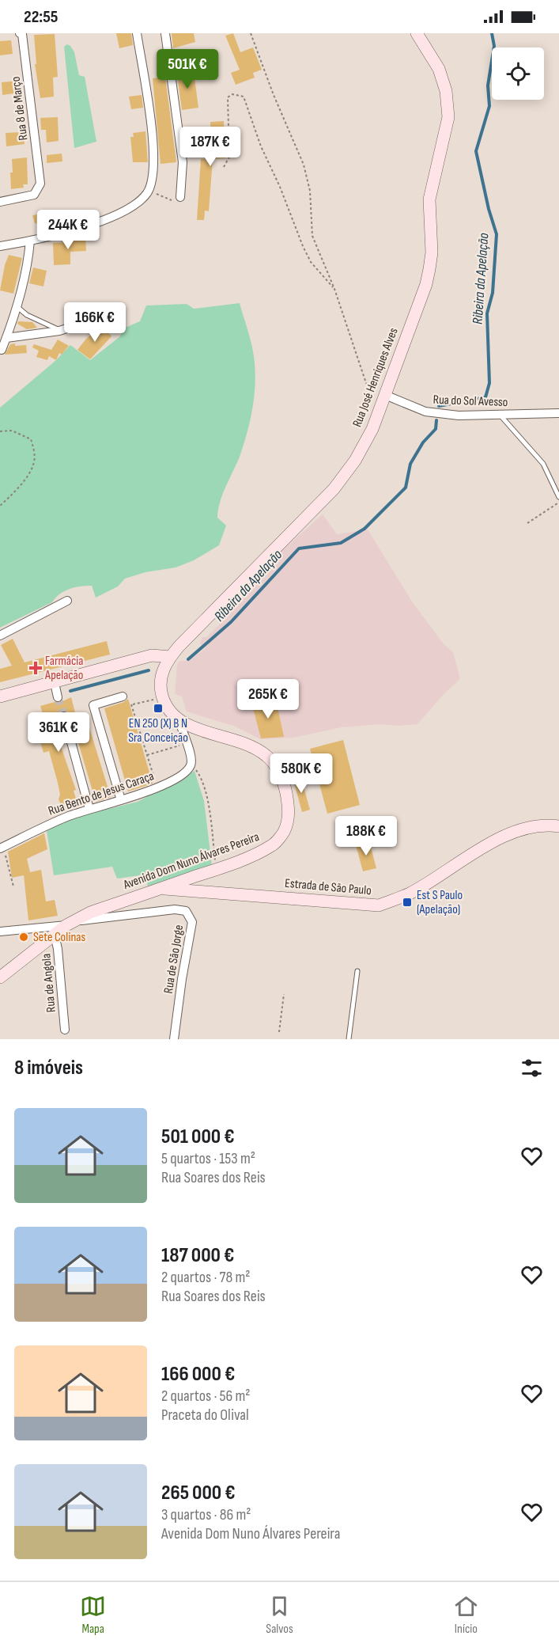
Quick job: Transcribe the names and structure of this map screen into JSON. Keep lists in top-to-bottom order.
{
  "streets": {
    "main road": ["Rua José Henriques Alves", "Avenida Dom Nuno Álvares Pereira", "Estrada de São Paulo"],
    "street": [
      "Rua 8 de Março",
      "Rua do Sol Avesso",
      "Rua Bento de Jesus Caraça",
      "Rua de São Jorge",
      "Rua de Angola"
    ]
  },
  "crossings": [
    ["Rua José Henriques Alves", "Rua do Sol Avesso"],
    ["Avenida Dom Nuno Álvares Pereira", "Estrada de São Paulo"],
    ["Avenida Dom Nuno Álvares Pereira", "Rua de São Jorge"],
    ["Avenida Dom Nuno Álvares Pereira", "Rua de Angola"]
  ],
  "water": ["Ribeira da Apelação"],
  "places": {
    "health": ["Farmácia Apelação"],
    "transit": ["EN 250 (X) B N Sra Conceição", "Est S Paulo (Apelação)"],
    "other": ["Sete Colinas"]
  },
  "page": {
    "status": "22:55",
    "price": [
      "501K €",
      "187K €",
      "244K €",
      "166K €",
      "265K €",
      "361K €",
      "580K €",
      "188K €"
    ],
    "heading": "8 imóveis",
    "list": [
      {
        "name": "501 000 €",
        "note": "5 quartos · 153 m² · Rua Soares dos Reis"
      },
      {
        "name": "187 000 €",
        "note": "2 quartos · 78 m² · Rua Soares dos Reis"
      },
      {
        "name": "166 000 €",
        "note": "2 quartos · 56 m² · Praceta do Olival"
      },
      {
        "name": "265 000 €",
        "note": "3 quartos · 86 m² · Avenida Dom Nuno Álvares Pereira"
      }
    ],
    "tabs": ["Mapa", "Salvos", "Início"]
  }
}
